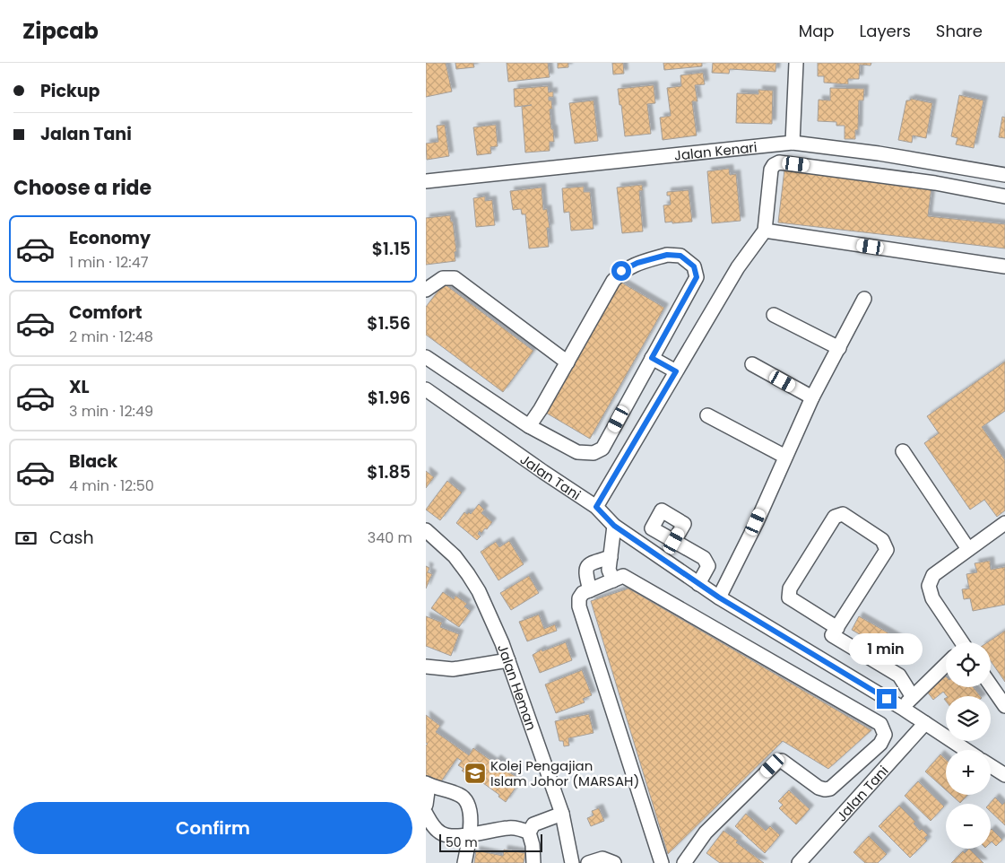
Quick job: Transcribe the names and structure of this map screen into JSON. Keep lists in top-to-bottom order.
{
  "streets": {
    "street": ["Jalan Kenari", "Jalan Tani", "Jalan Heman"]
  },
  "places": {
    "school or university": ["Kolej Pengajian Islam Johor (MARSAH)"]
  },
  "scale_bar": "50 m",
  "page": {
    "header": "Zipcab",
    "nav": ["Map", "Layers", "Share"],
    "banner": ["Pickup", "Jalan Tani"],
    "heading": "Choose a ride",
    "list": [
      {
        "name": "Economy",
        "note": "1 min · 12:47",
        "value": "$1.15"
      },
      {
        "name": "Comfort",
        "note": "2 min · 12:48",
        "value": "$1.56"
      },
      {
        "name": "XL",
        "note": "3 min · 12:49",
        "value": "$1.96"
      },
      {
        "name": "Black",
        "note": "4 min · 12:50",
        "value": "$1.85"
      }
    ],
    "pay": ["Cash", "340 m"],
    "bubble": "1 min",
    "map_buttons": ["+", "−"],
    "buttons": "Confirm",
    "scale": "50 m"
  }
}
